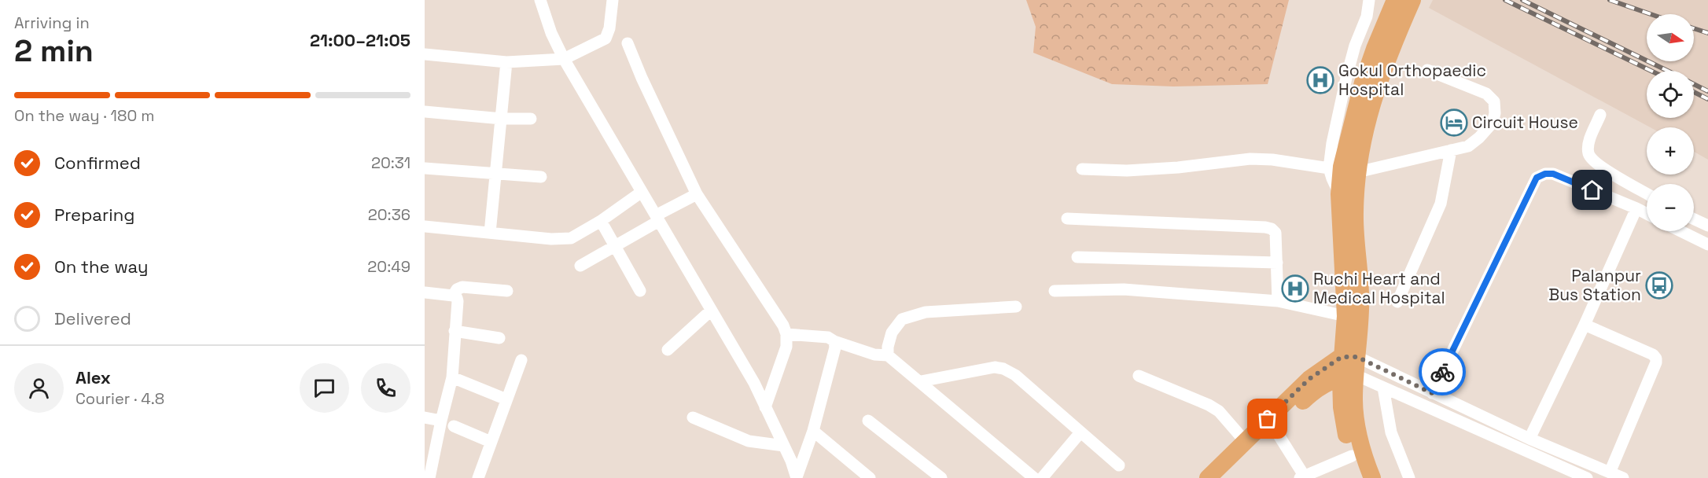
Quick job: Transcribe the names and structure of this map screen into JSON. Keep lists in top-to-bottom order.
{
  "places": {
    "hospital": ["Gokul Orthopaedic Hospital", "Ruchi Heart and Medical Hospital"],
    "hotel": ["Circuit House"],
    "bus stop": ["Palanpur Bus Station"]
  },
  "north": "right",
  "page": {
    "heading": ["2 min", "Arriving in", "21:00–21:05"],
    "panel": ["Alex", "Courier · 4.8"],
    "map_buttons": ["+", "−"],
    "bar": "On the way · 180 m",
    "list": [
      ["Confirmed", "20:31"],
      ["Preparing", "20:36"],
      ["On the way", "20:49"],
      "Delivered"
    ]
  }
}
